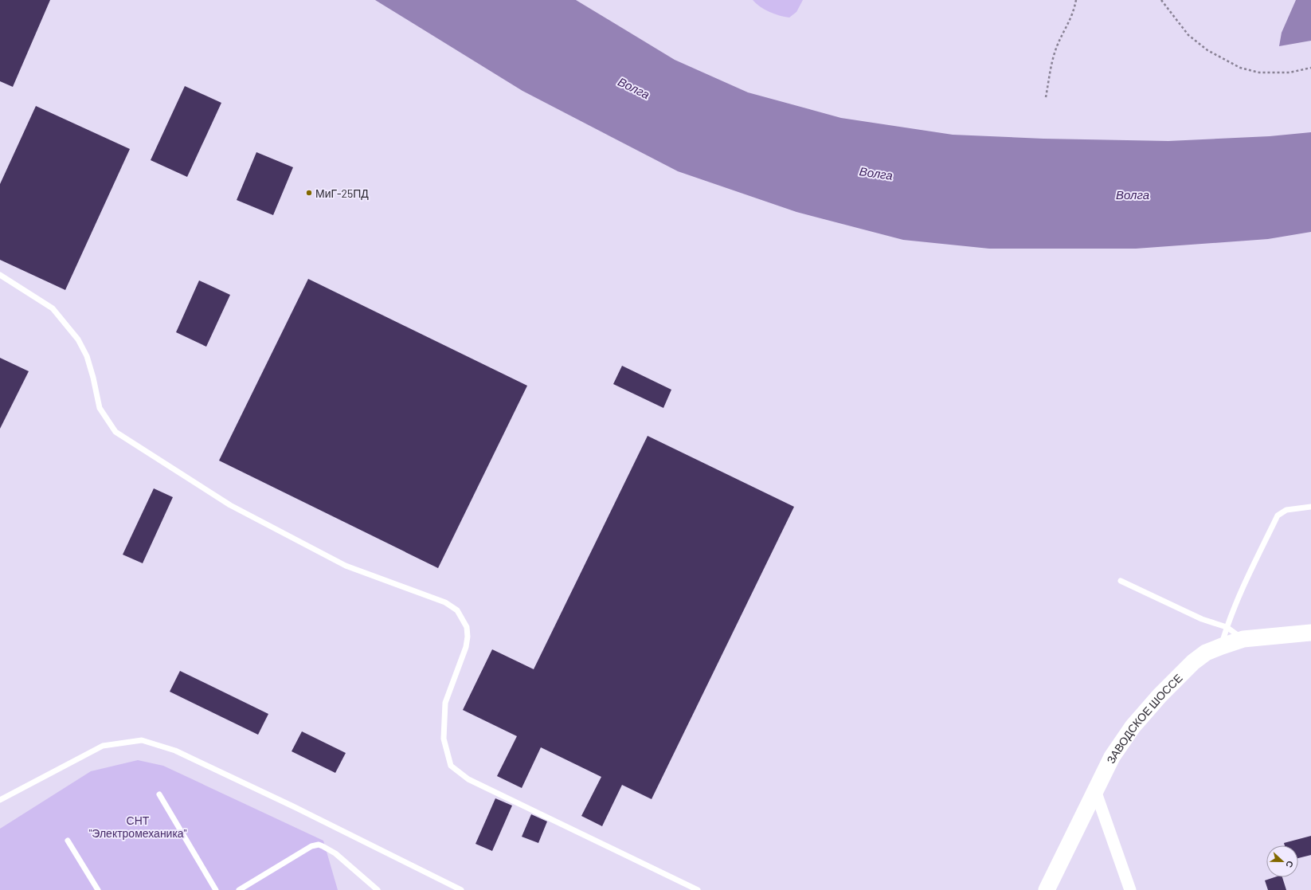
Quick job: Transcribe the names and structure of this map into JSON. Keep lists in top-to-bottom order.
{
  "streets": {
    "street": ["ЗАВОДСКОЕ ШОССЕ"]
  },
  "water": ["Волга"],
  "parks": ["СНТ \"Электромеханика\""],
  "places": ["МиГ-25ПД"],
  "north": "right"
}
